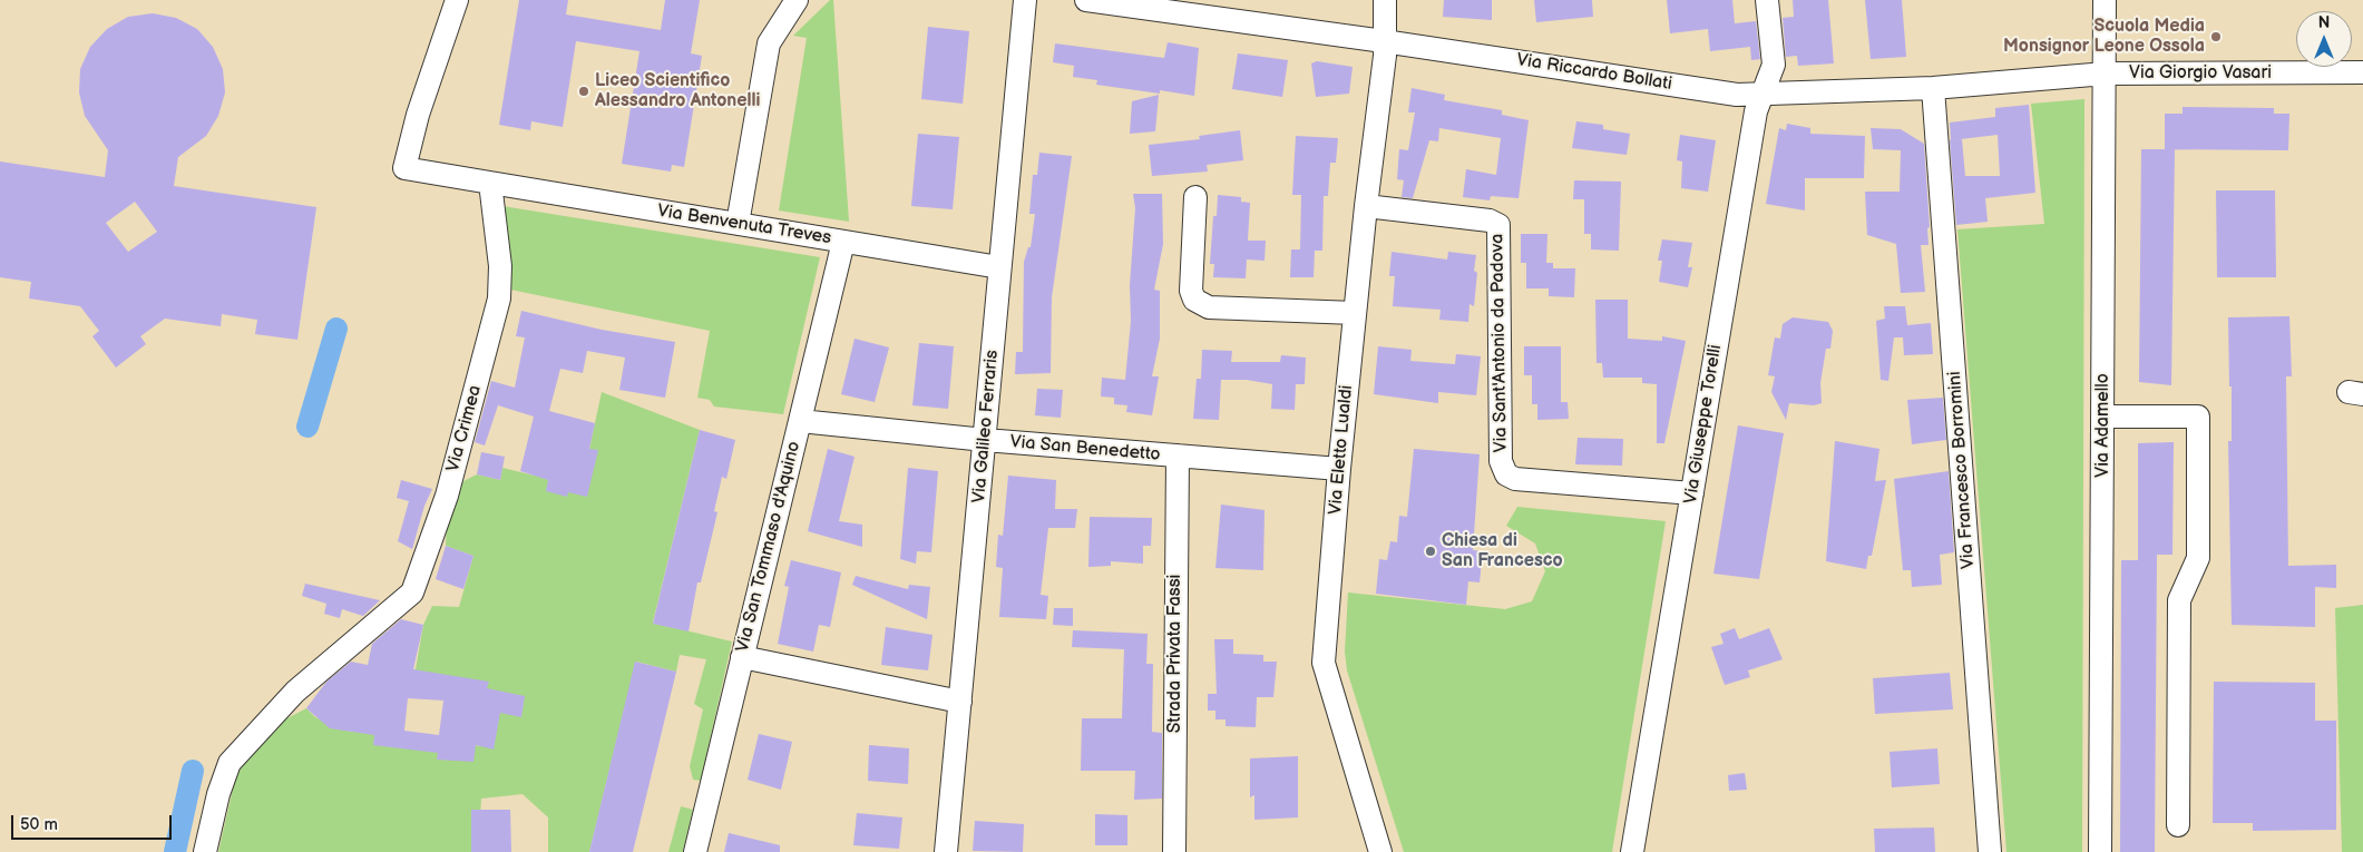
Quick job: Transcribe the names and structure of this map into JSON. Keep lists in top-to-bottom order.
{
  "streets": {
    "street": [
      "Via Riccardo Bollati",
      "Via Giorgio Vasari",
      "Via Benvenuta Treves",
      "Via Sant'Antonio da Padova",
      "Via Giuseppe Torelli",
      "Via Adamello",
      "Via Galileo Ferraris",
      "Via Crimea",
      "Via San Benedetto",
      "Via Eletto Lualdi",
      "Via Francesco Borromini",
      "Via San Tommaso d'Aquino",
      "Strada Privata Fassi"
    ]
  },
  "crossings": [
    ["Via Riccardo Bollati", "Via Giorgio Vasari"],
    ["Via Riccardo Bollati", "Via Giuseppe Torelli"],
    ["Via Riccardo Bollati", "Via Adamello"],
    ["Via Riccardo Bollati", "Via Eletto Lualdi"],
    ["Via Riccardo Bollati", "Via Francesco Borromini"],
    ["Via Giorgio Vasari", "Via Adamello"],
    ["Via Benvenuta Treves", "Via Galileo Ferraris"],
    ["Via Benvenuta Treves", "Via Crimea"],
    ["Via Benvenuta Treves", "Via San Tommaso d'Aquino"],
    ["Via Sant'Antonio da Padova", "Via Giuseppe Torelli"],
    ["Via Sant'Antonio da Padova", "Via Eletto Lualdi"],
    ["Via Galileo Ferraris", "Via San Benedetto"],
    ["Via San Benedetto", "Via Eletto Lualdi"],
    ["Via San Benedetto", "Via San Tommaso d'Aquino"],
    ["Via San Benedetto", "Strada Privata Fassi"]
  ],
  "places": ["Scuola Media Monsignor Leone Ossola", "Liceo Scientifico Alessandro Antonelli", "Chiesa di San Francesco"],
  "scale_bar": "50 m",
  "north": "top"
}
